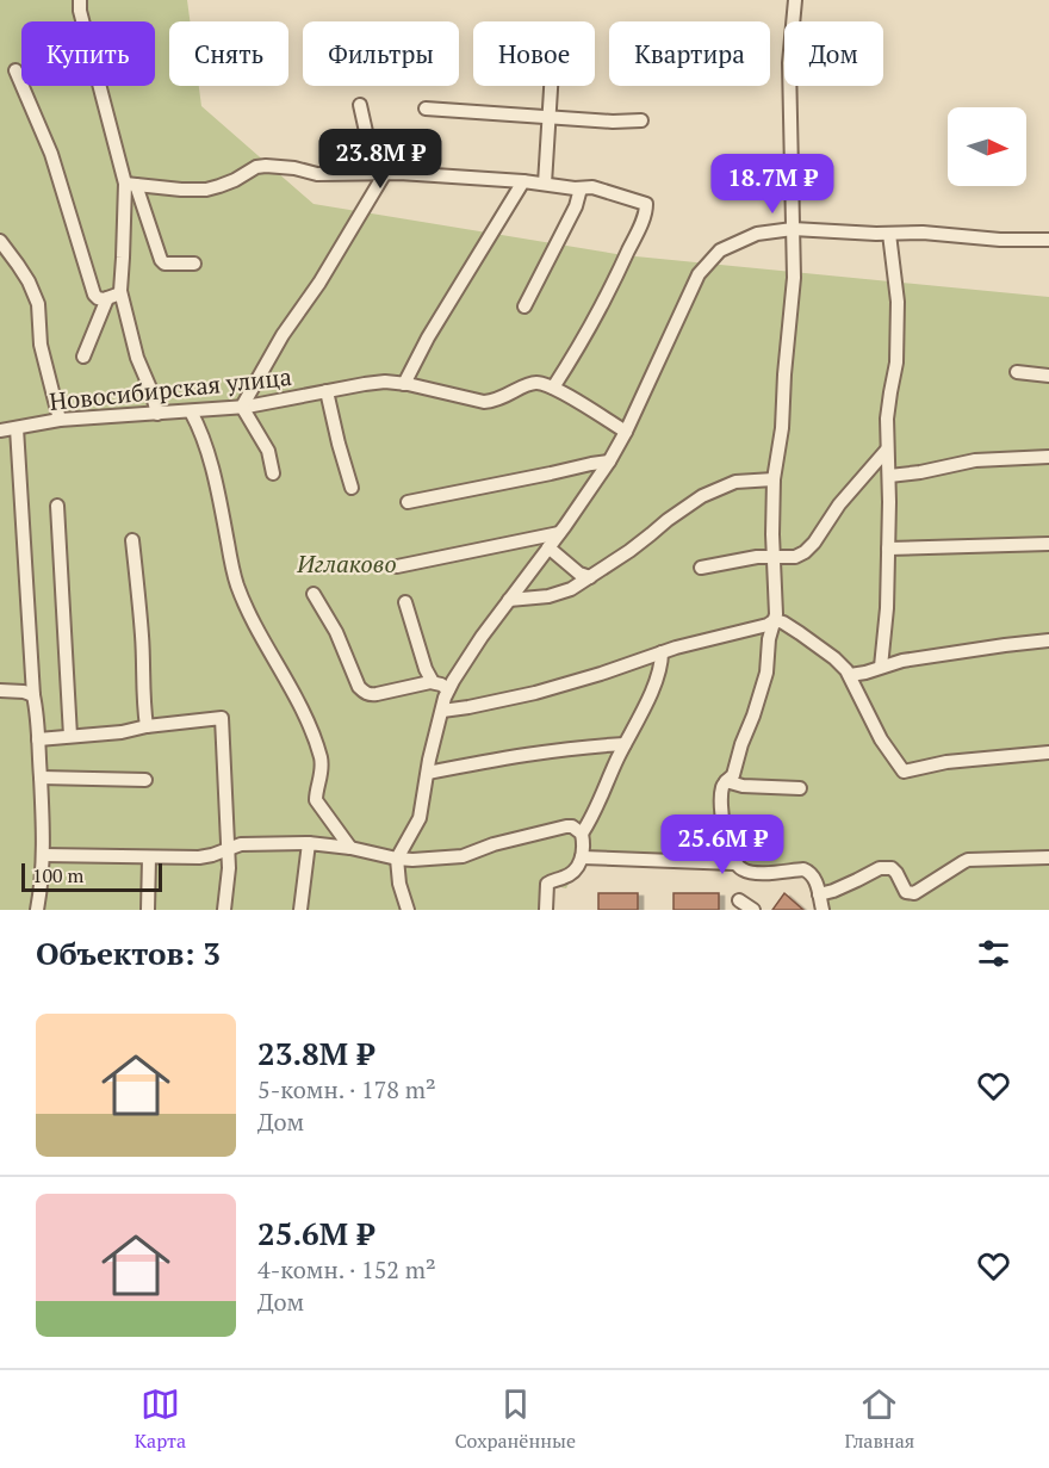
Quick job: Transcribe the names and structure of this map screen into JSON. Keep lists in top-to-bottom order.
{
  "streets": {
    "street": ["Новосибирская улица"]
  },
  "parks": ["Иглаково"],
  "scale_bar": "100 m",
  "north": "right",
  "page": {
    "chip": [
      "Купить",
      "Снять",
      "Фильтры",
      "Новое",
      "Квартира",
      "Дом"
    ],
    "price": ["23.8M ₽", "18.7M ₽", "25.6M ₽"],
    "scale": "100 m",
    "heading": "Объектов: 3",
    "list": [
      {
        "name": "23.8M ₽",
        "note": "5-комн. · 178 m² · Дом"
      },
      {
        "name": "25.6M ₽",
        "note": "4-комн. · 152 m² · Дом"
      }
    ],
    "tabs": ["Карта", "Сохранённые", "Главная"]
  }
}
